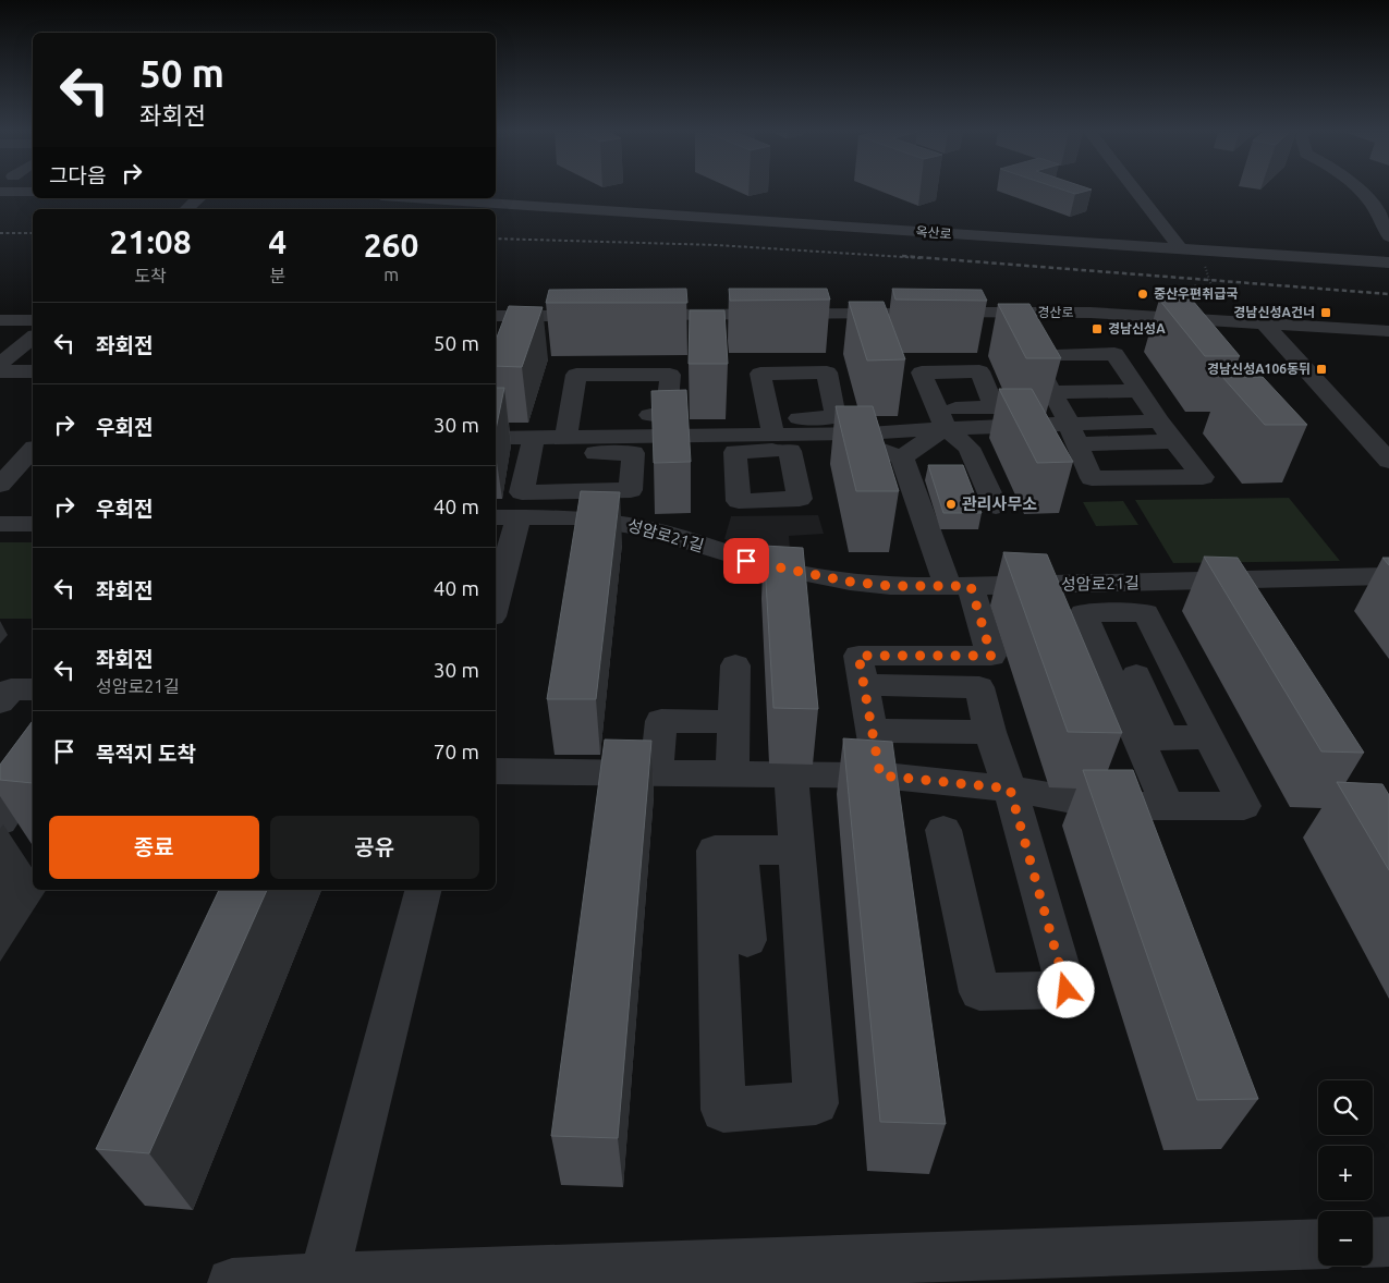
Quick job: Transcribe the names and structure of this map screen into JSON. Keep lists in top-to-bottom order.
{
  "streets": {
    "street": ["옥산로", "경산로", "성암로21길"]
  },
  "places": {
    "other": ["중산우편취급국", "관리사무소"],
    "transit": ["경남신성A건너", "경남신성A", "경남신성A106동뒤"]
  },
  "page": {
    "turn": ["50 m", "좌회전"],
    "then": "그다음",
    "eta": [
      "21:08",
      "도착",
      "4",
      "분",
      "260",
      "m"
    ],
    "list": [
      {
        "name": "좌회전",
        "value": "50 m"
      },
      {
        "name": "우회전",
        "value": "30 m"
      },
      {
        "name": "우회전",
        "value": "40 m"
      },
      {
        "name": "좌회전",
        "value": "40 m"
      },
      {
        "name": "좌회전",
        "note": "성암로21길",
        "value": "30 m"
      },
      {
        "name": "목적지 도착",
        "value": "70 m"
      }
    ],
    "buttons": ["종료", "공유"],
    "map_buttons": ["+", "−"]
  }
}
